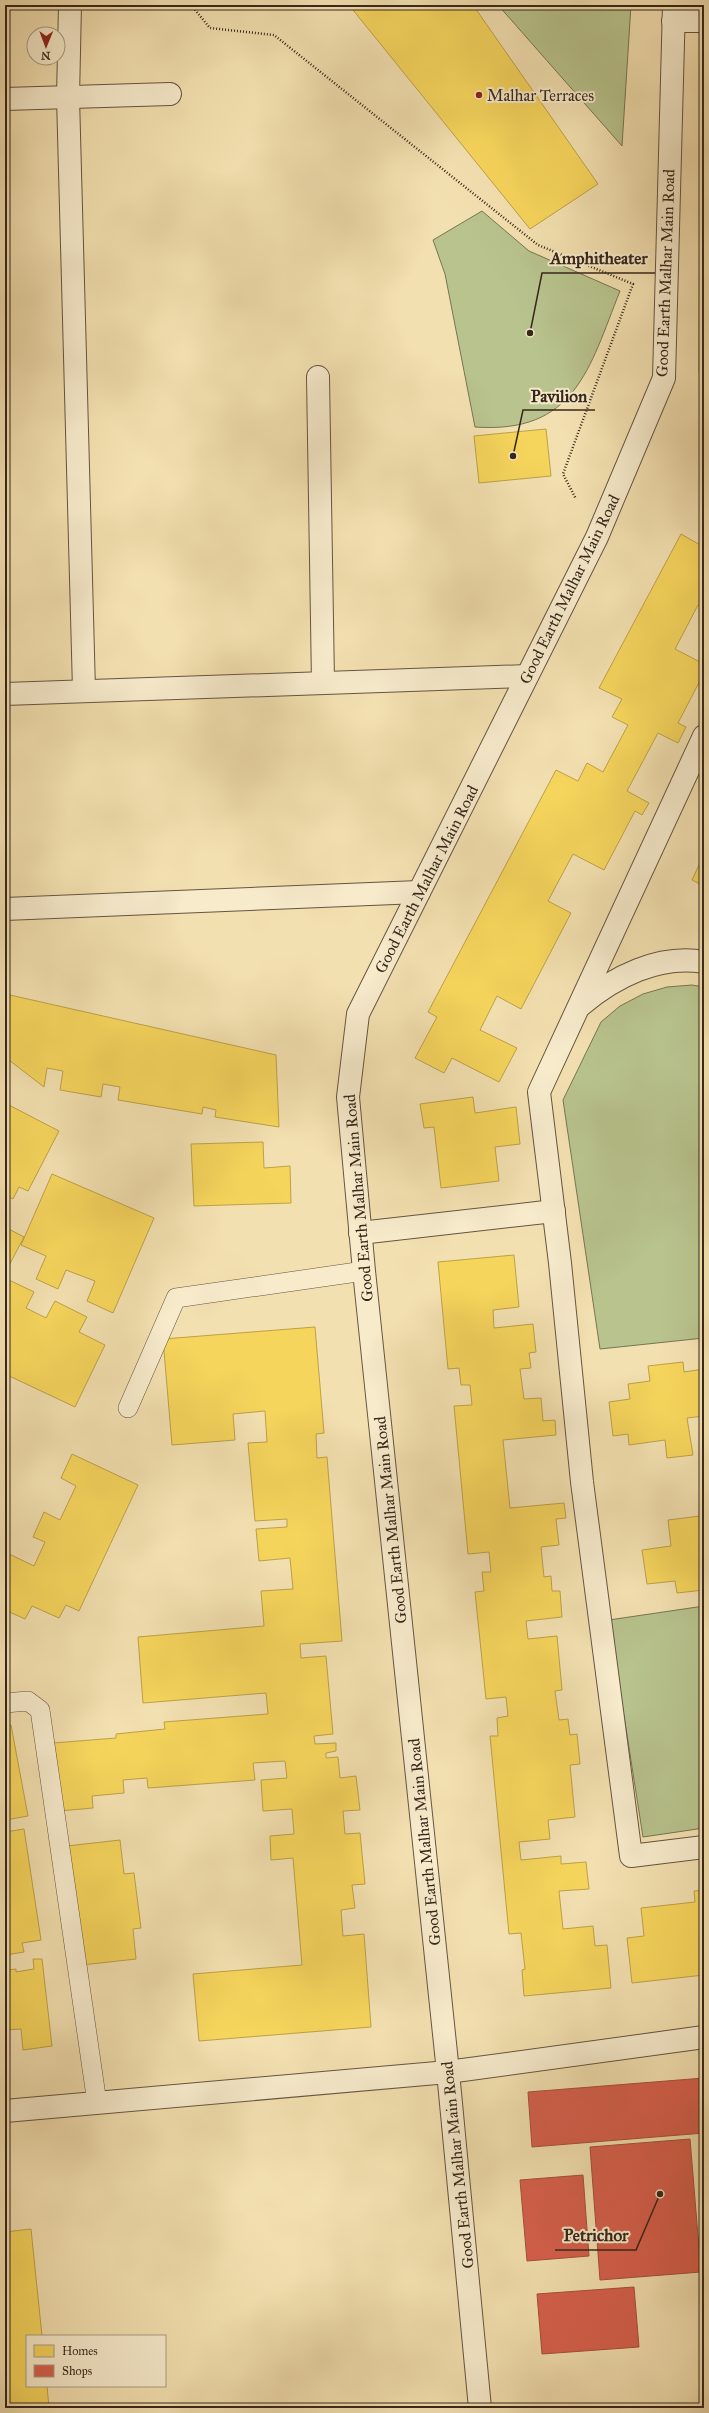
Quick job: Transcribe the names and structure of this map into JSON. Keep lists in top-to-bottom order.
{
  "streets": {
    "street": ["Good Earth Malhar Main Road"]
  },
  "places": [
    "Malhar Terraces",
    "Amphitheater",
    "Pavilion",
    "Petrichor"
  ],
  "legend": ["Homes", "Shops"],
  "north": "bottom"
}
